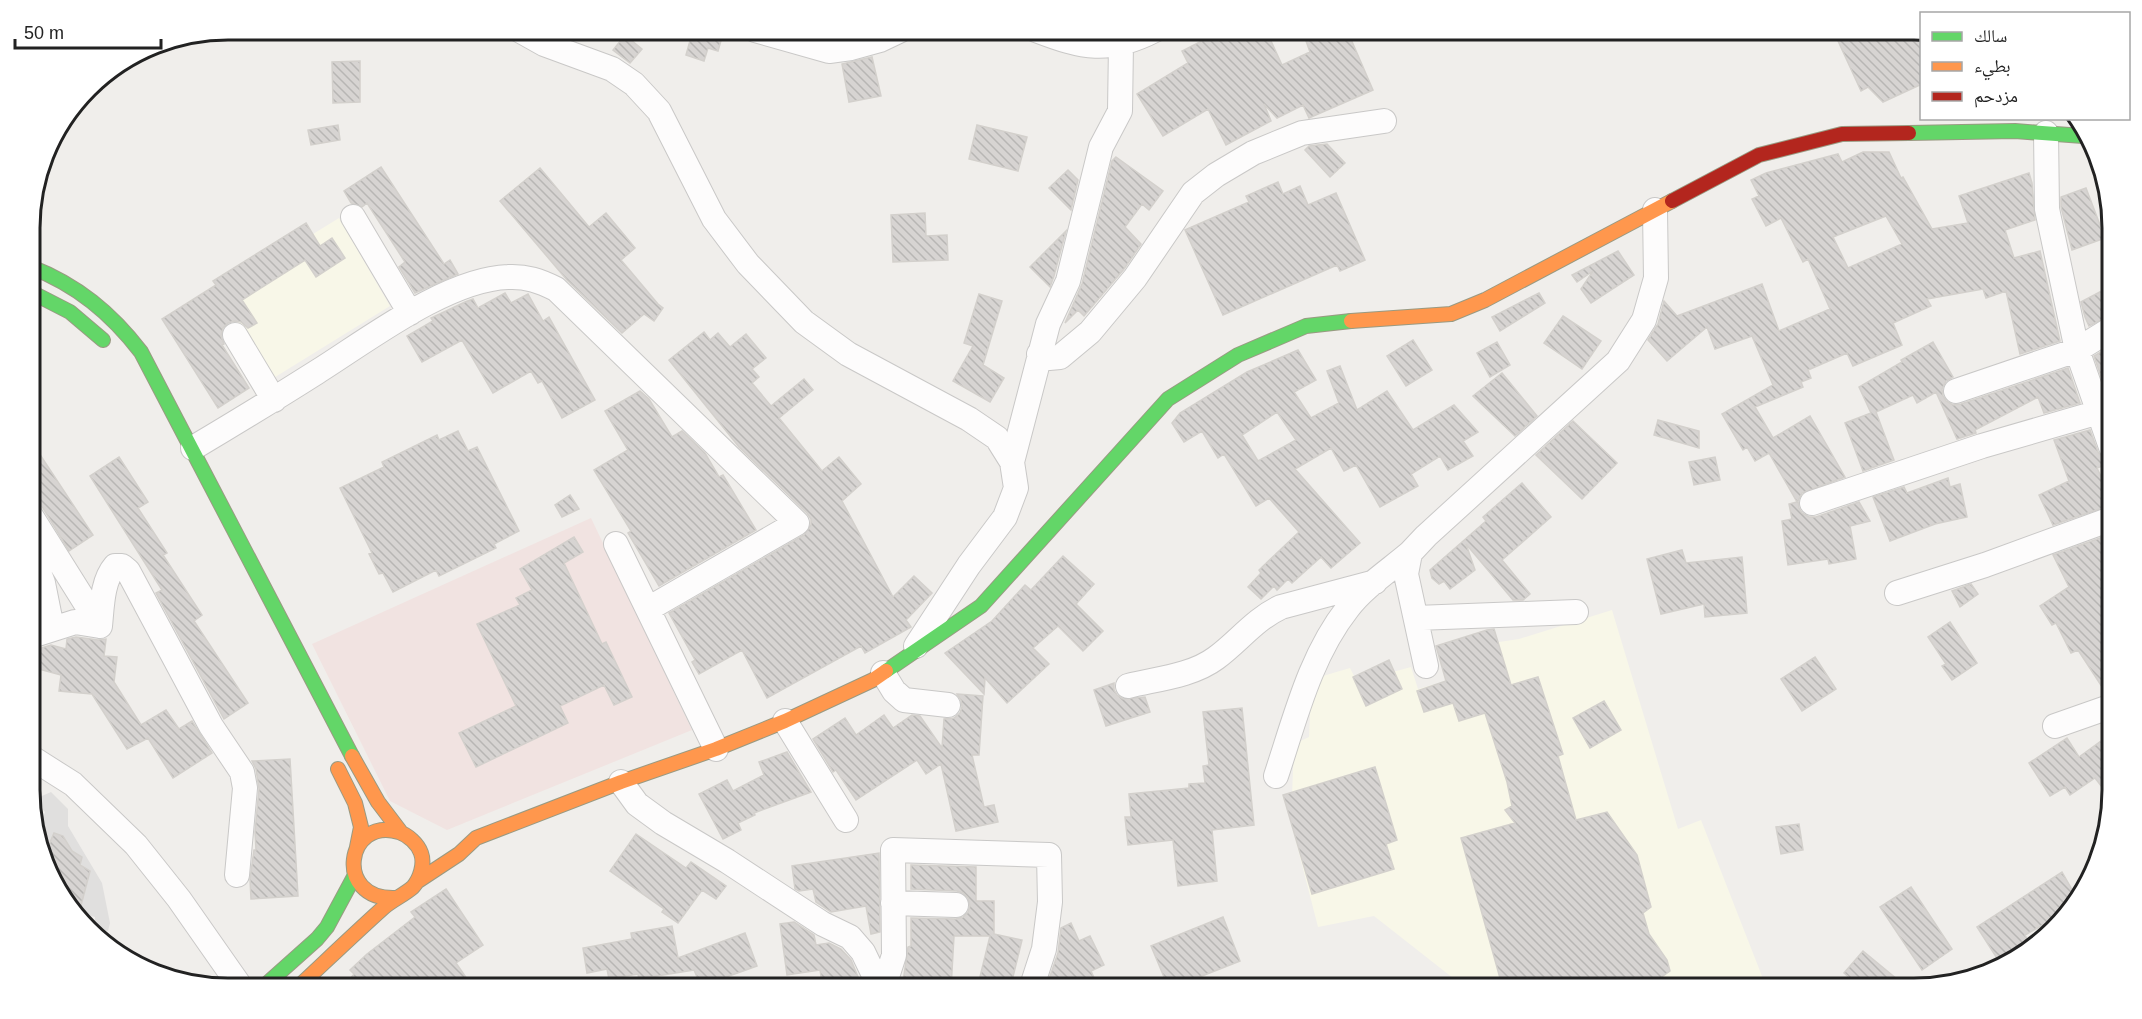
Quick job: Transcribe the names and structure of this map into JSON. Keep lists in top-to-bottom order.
{
  "legend": ["سالك", "بطيء", "مزدحم"],
  "scale_bar": "50 m"
}
